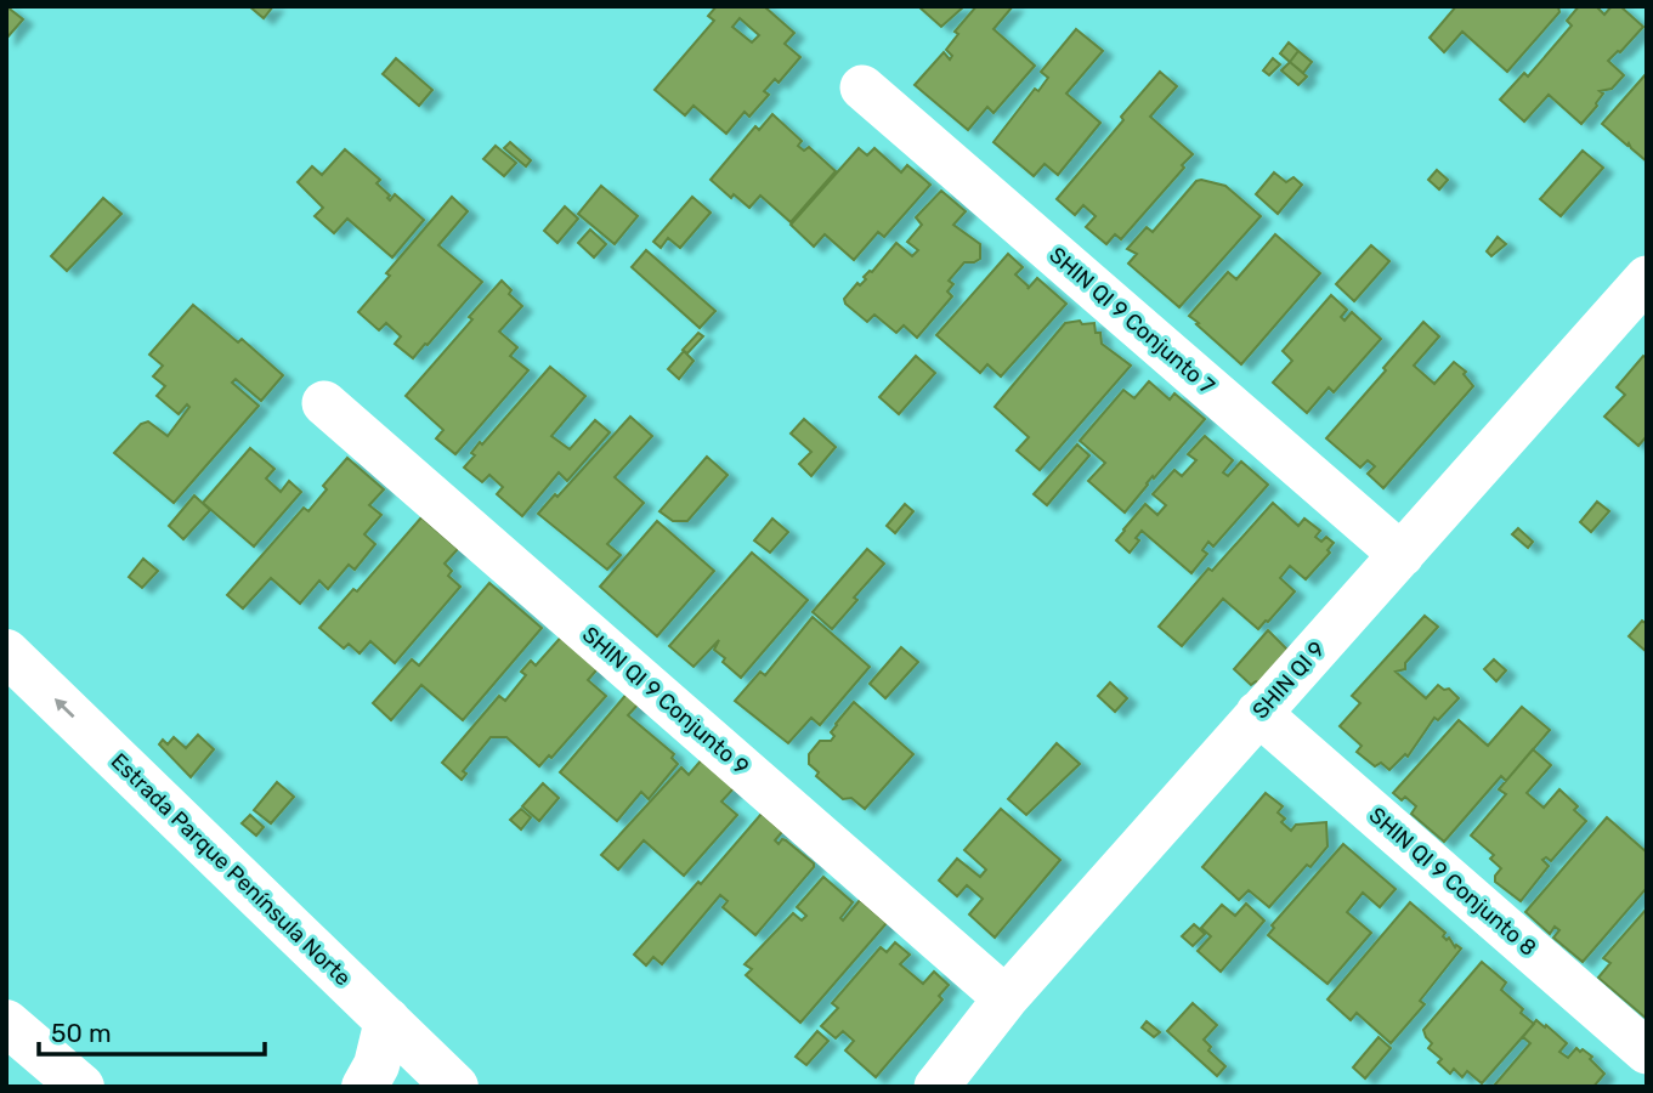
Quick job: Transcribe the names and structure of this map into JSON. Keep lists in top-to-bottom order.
{
  "streets": {
    "main road": ["Estrada Parque Península Norte"],
    "street": [
      "SHIN QI 9 Conjunto 7",
      "SHIN QI 9",
      "SHIN QI 9 Conjunto 9",
      "SHIN QI 9 Conjunto 8"
    ]
  },
  "crossings": [
    ["SHIN QI 9 Conjunto 7", "SHIN QI 9"],
    ["SHIN QI 9", "SHIN QI 9 Conjunto 9"],
    ["SHIN QI 9", "SHIN QI 9 Conjunto 8"]
  ],
  "one_way": ["Estrada Parque Península Norte"],
  "scale_bar": "50 m"
}
